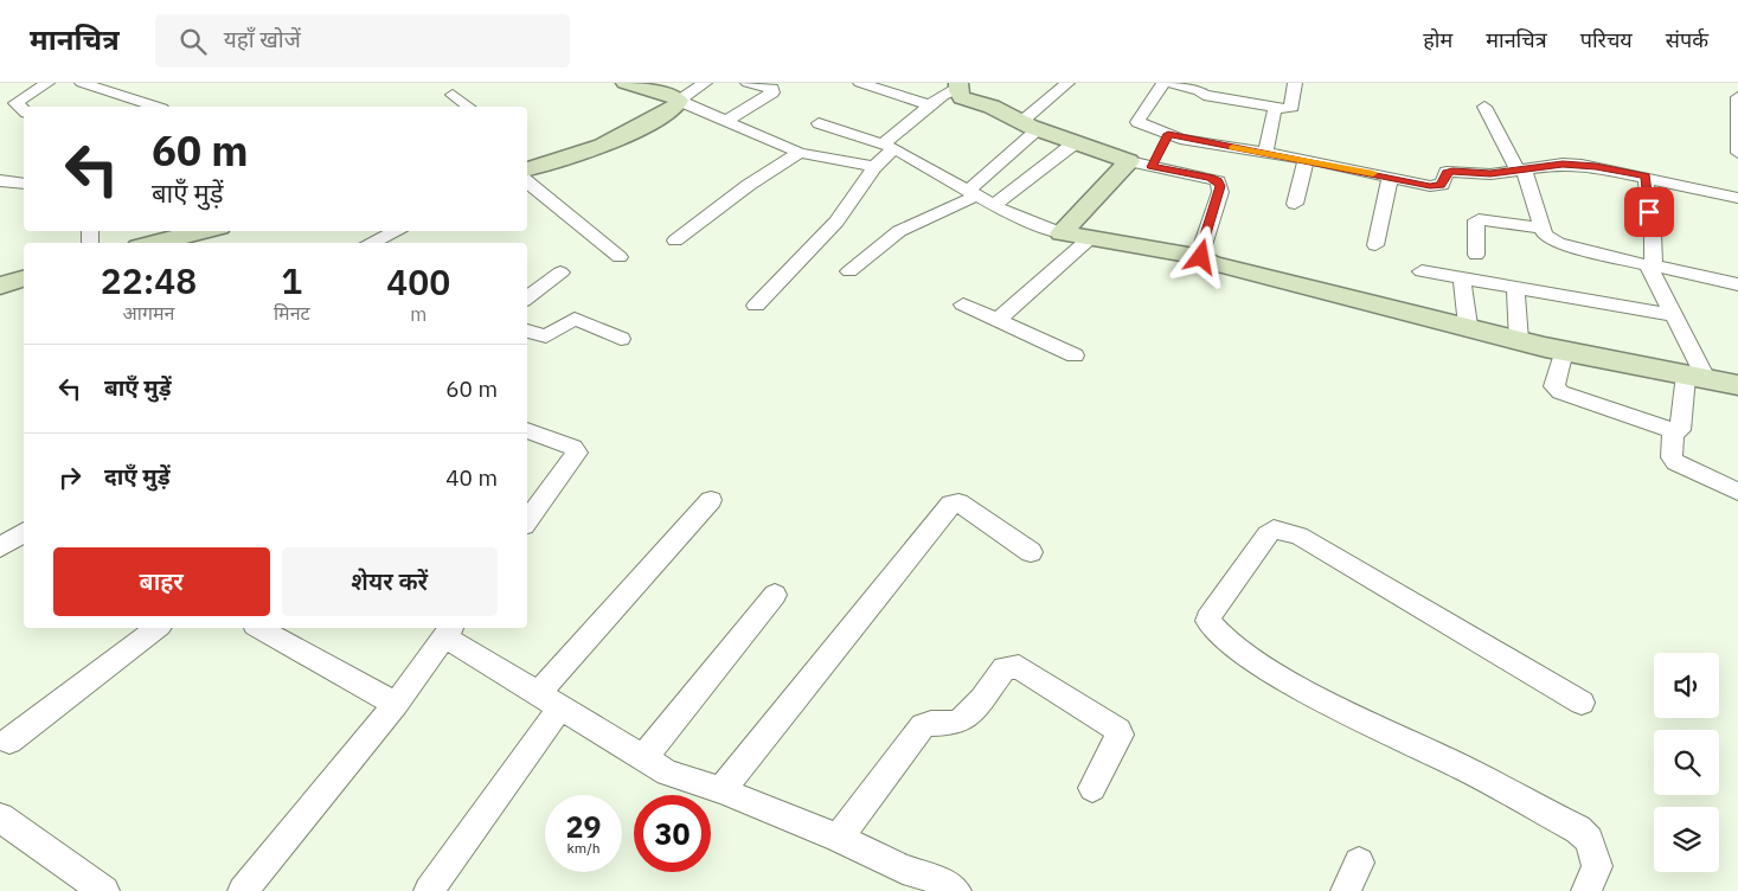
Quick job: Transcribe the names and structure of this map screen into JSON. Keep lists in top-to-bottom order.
{
  "page": {
    "header": "मानचित्र",
    "search": "यहाँ खोजें",
    "nav": [
      "होम",
      "मानचित्र",
      "परिचय",
      "संपर्क"
    ],
    "turn": ["60 m", "बाएँ मुड़ें"],
    "eta": [
      "22:48",
      "आगमन",
      "1",
      "मिनट",
      "400",
      "m"
    ],
    "list": [
      {
        "name": "बाएँ मुड़ें",
        "value": "60 m"
      },
      {
        "name": "दाएँ मुड़ें",
        "value": "40 m"
      }
    ],
    "buttons": ["बाहर", "शेयर करें"],
    "speed": "29 km/h",
    "limit": "30"
  }
}
